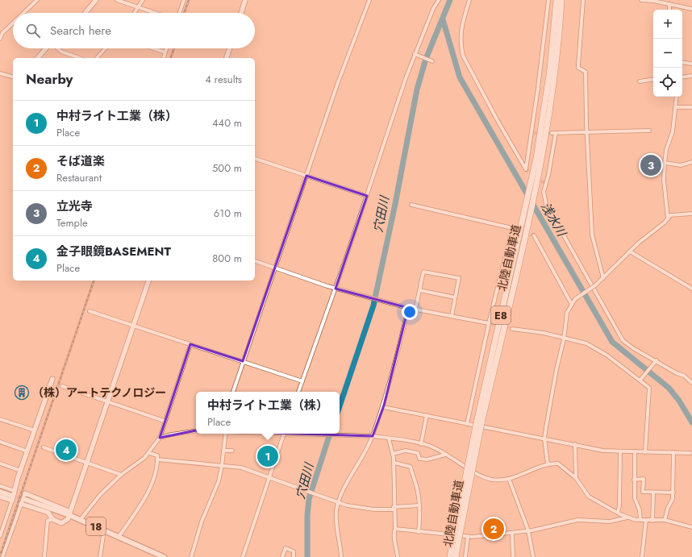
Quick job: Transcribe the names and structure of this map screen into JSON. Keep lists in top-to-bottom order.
{
  "streets": {
    "highway": ["北陸自動車道", "E8"],
    "main road": ["18"]
  },
  "water": ["穴田川", "浅水川"],
  "places": {
    "building": ["（株）アートテクノロジー"]
  },
  "page": {
    "map_buttons": ["+", "−"],
    "search": "Search here",
    "heading": ["Nearby", "4 results"],
    "list": [
      {
        "mark": "1",
        "name": "中村ライト工業（株）",
        "note": "Place",
        "value": "440 m"
      },
      {
        "mark": "2",
        "name": "そば道楽",
        "note": "Restaurant",
        "value": "500 m"
      },
      {
        "mark": "3",
        "name": "立光寺",
        "note": "Temple",
        "value": "610 m"
      },
      {
        "mark": "4",
        "name": "金子眼鏡BASEMENT",
        "note": "Place",
        "value": "800 m"
      }
    ],
    "pins": [
      "3",
      "4",
      "1",
      "2"
    ],
    "popup": ["中村ライト工業（株）", "Place"]
  }
}
